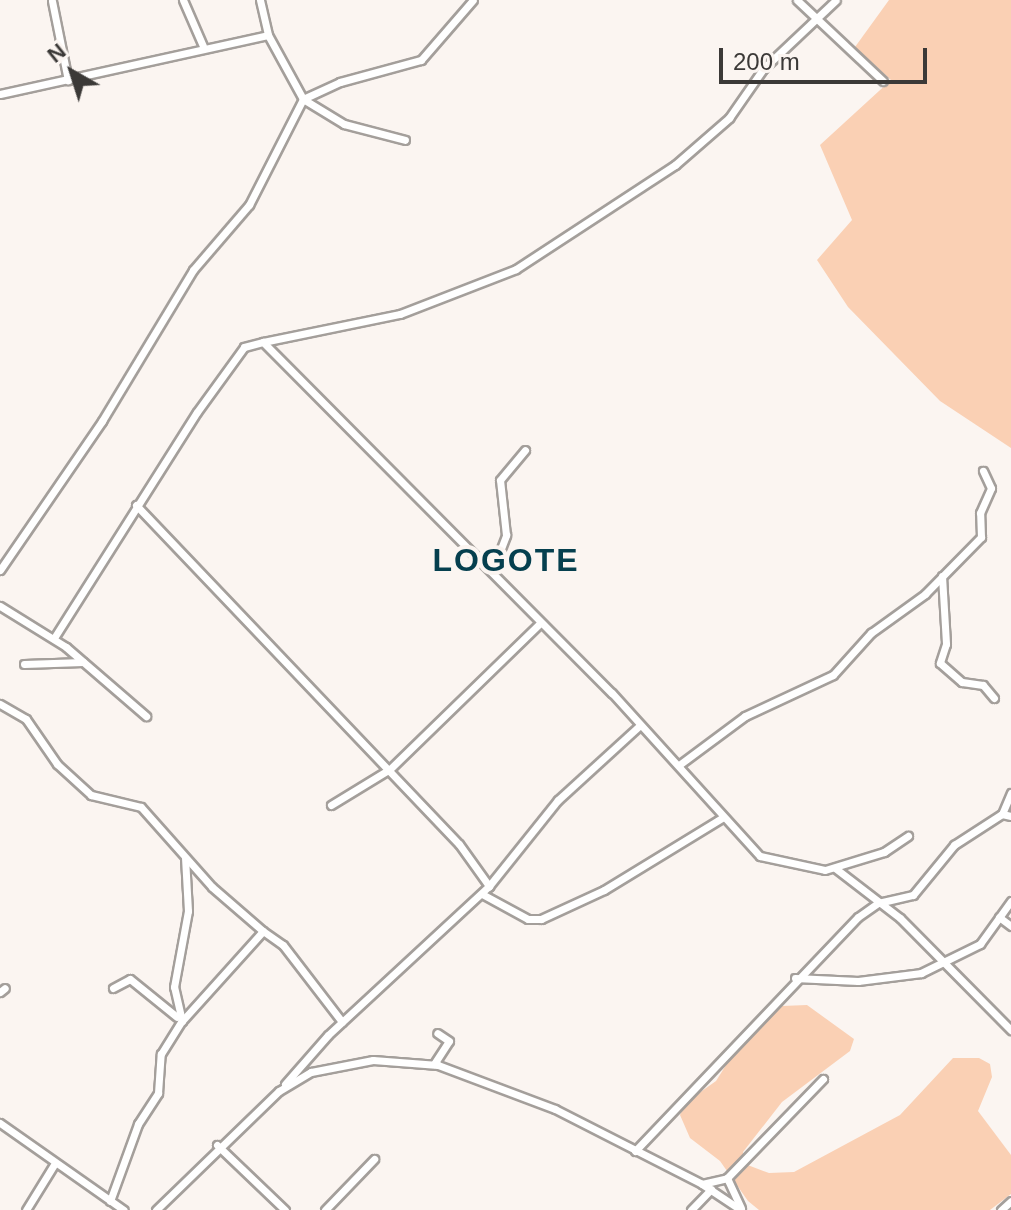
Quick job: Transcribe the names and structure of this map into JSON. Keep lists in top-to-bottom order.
{
  "districts": ["LOGOTE"],
  "scale_bar": "200 m",
  "north": "top left"
}
